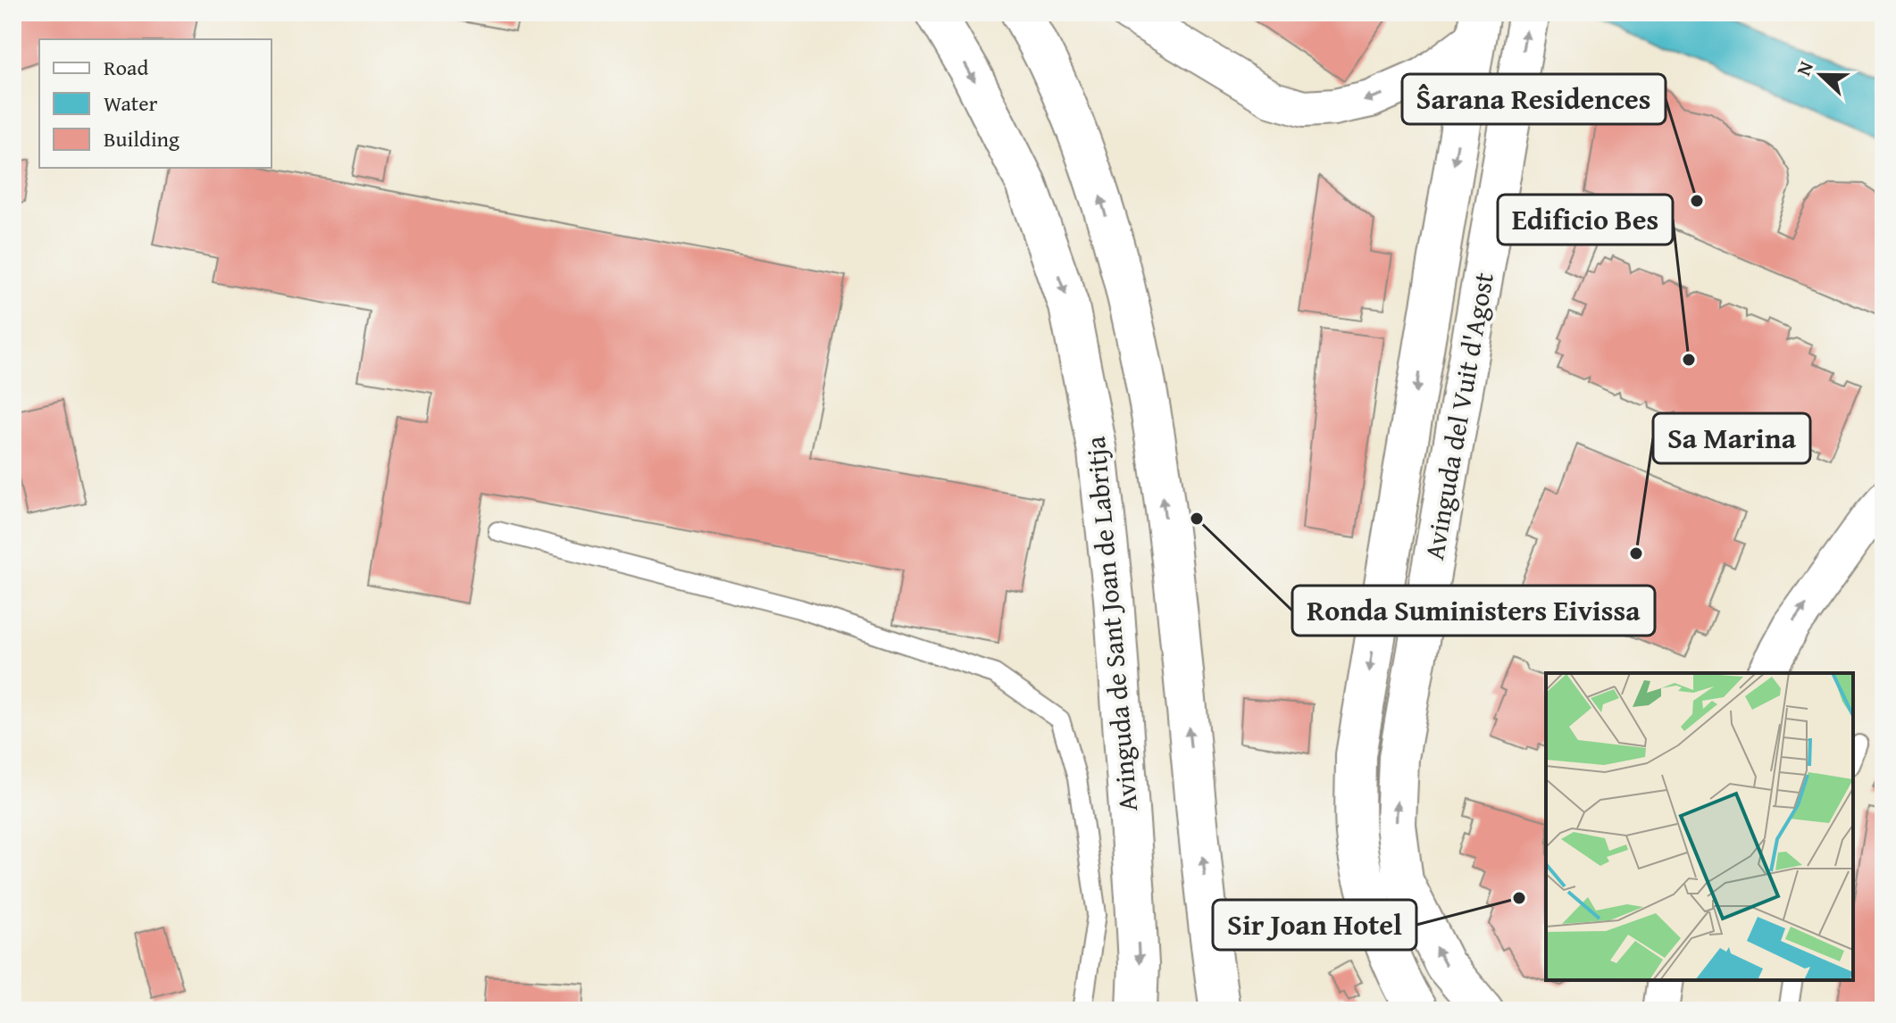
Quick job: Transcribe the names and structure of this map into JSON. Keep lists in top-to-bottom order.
{
  "streets": {
    "main road": ["Avinguda del Vuit d'Agost", "Avinguda de Sant Joan de Labritja"]
  },
  "places": [
    "Ŝarana Residences",
    "Edificio Bes",
    "Ronda Suministers Eivissa",
    "Sa Marina",
    "Sir Joan Hotel"
  ],
  "legend": ["Road", "Water", "Building"],
  "north": "left"
}
